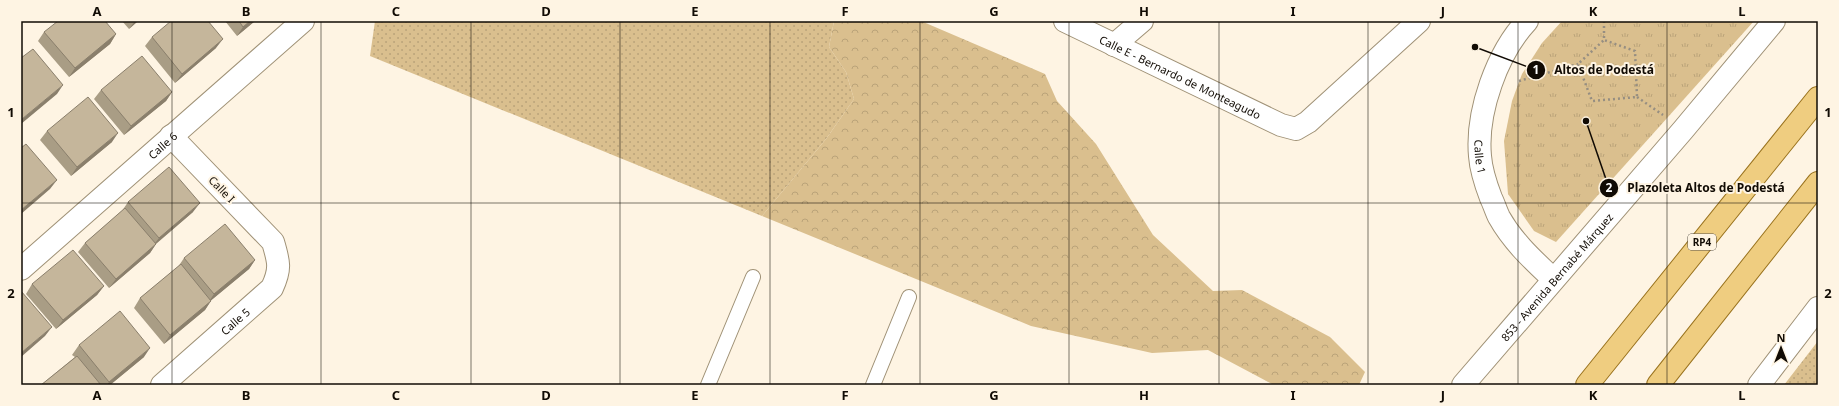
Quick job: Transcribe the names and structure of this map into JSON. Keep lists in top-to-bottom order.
{
  "streets": {
    "main road": ["RP4"],
    "street": [
      "Calle E - Bernardo de Monteagudo",
      "Calle 6",
      "Calle 1",
      "Calle I",
      "853 - Avenida Bernabé Márquez",
      "Calle 5"
    ]
  },
  "crossings": [
    ["Calle 6", "Calle I"],
    ["Calle 1", "853 - Avenida Bernabé Márquez"],
    ["Calle I", "Calle 5"]
  ],
  "places": ["Altos de Podestá", "Plazoleta Altos de Podestá"],
  "north": "top",
  "grid": {
    "columns": [
      "A",
      "B",
      "C",
      "D",
      "E",
      "F",
      "G",
      "H",
      "I",
      "J",
      "K",
      "L"
    ],
    "rows": ["1", "2"]
  }
}
